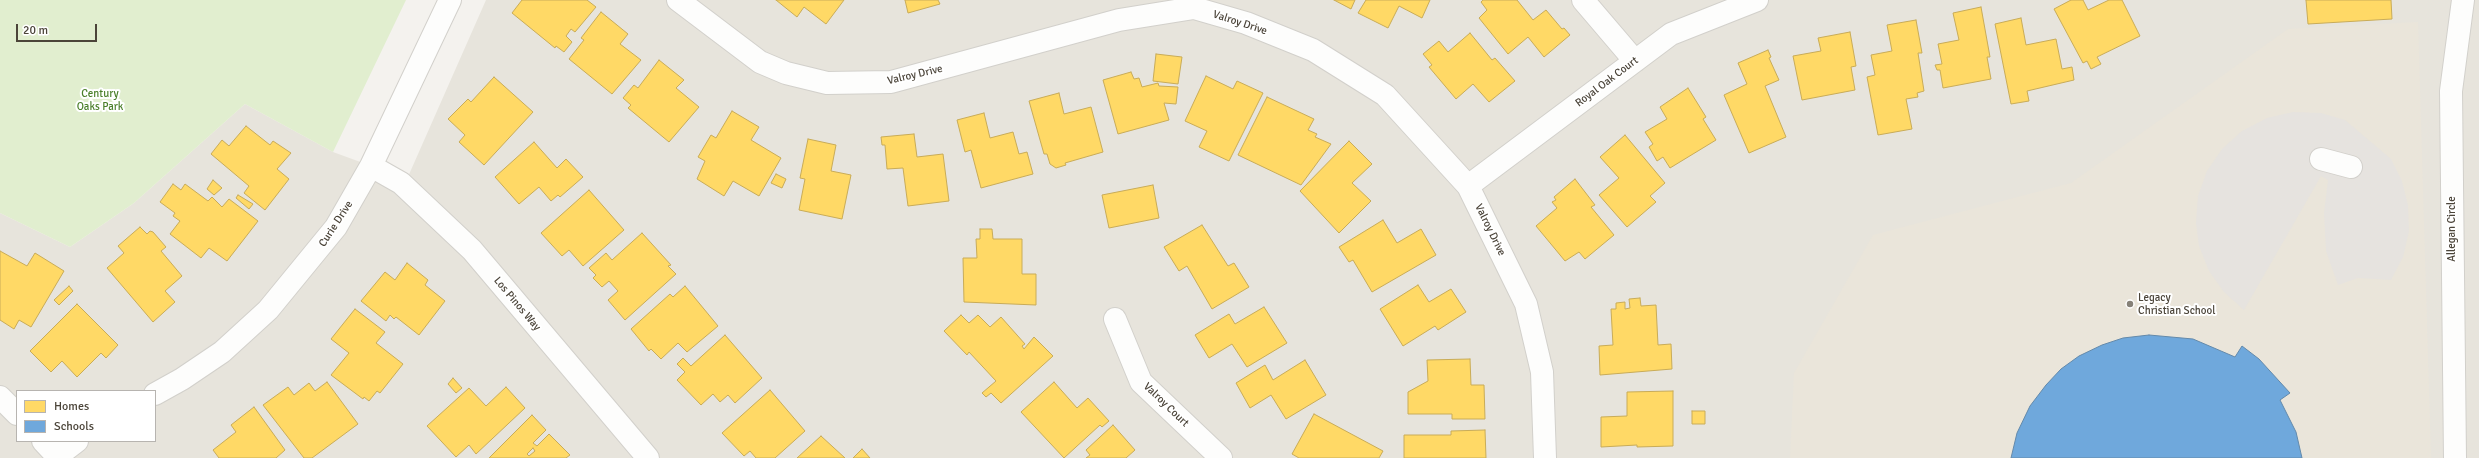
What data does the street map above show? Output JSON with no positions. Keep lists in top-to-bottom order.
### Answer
{
  "streets": {
    "street": [
      "Valroy Drive",
      "Royal Oak Court",
      "Curie Drive",
      "Allegan Circle",
      "Los Pinos Way",
      "Valroy Court"
    ]
  },
  "crossings": [
    ["Valroy Drive", "Royal Oak Court"],
    ["Curie Drive", "Los Pinos Way"]
  ],
  "parks": ["Century Oaks Park"],
  "places": ["Legacy Christian School"],
  "legend": ["Homes", "Schools"],
  "scale_bar": "20 m"
}
